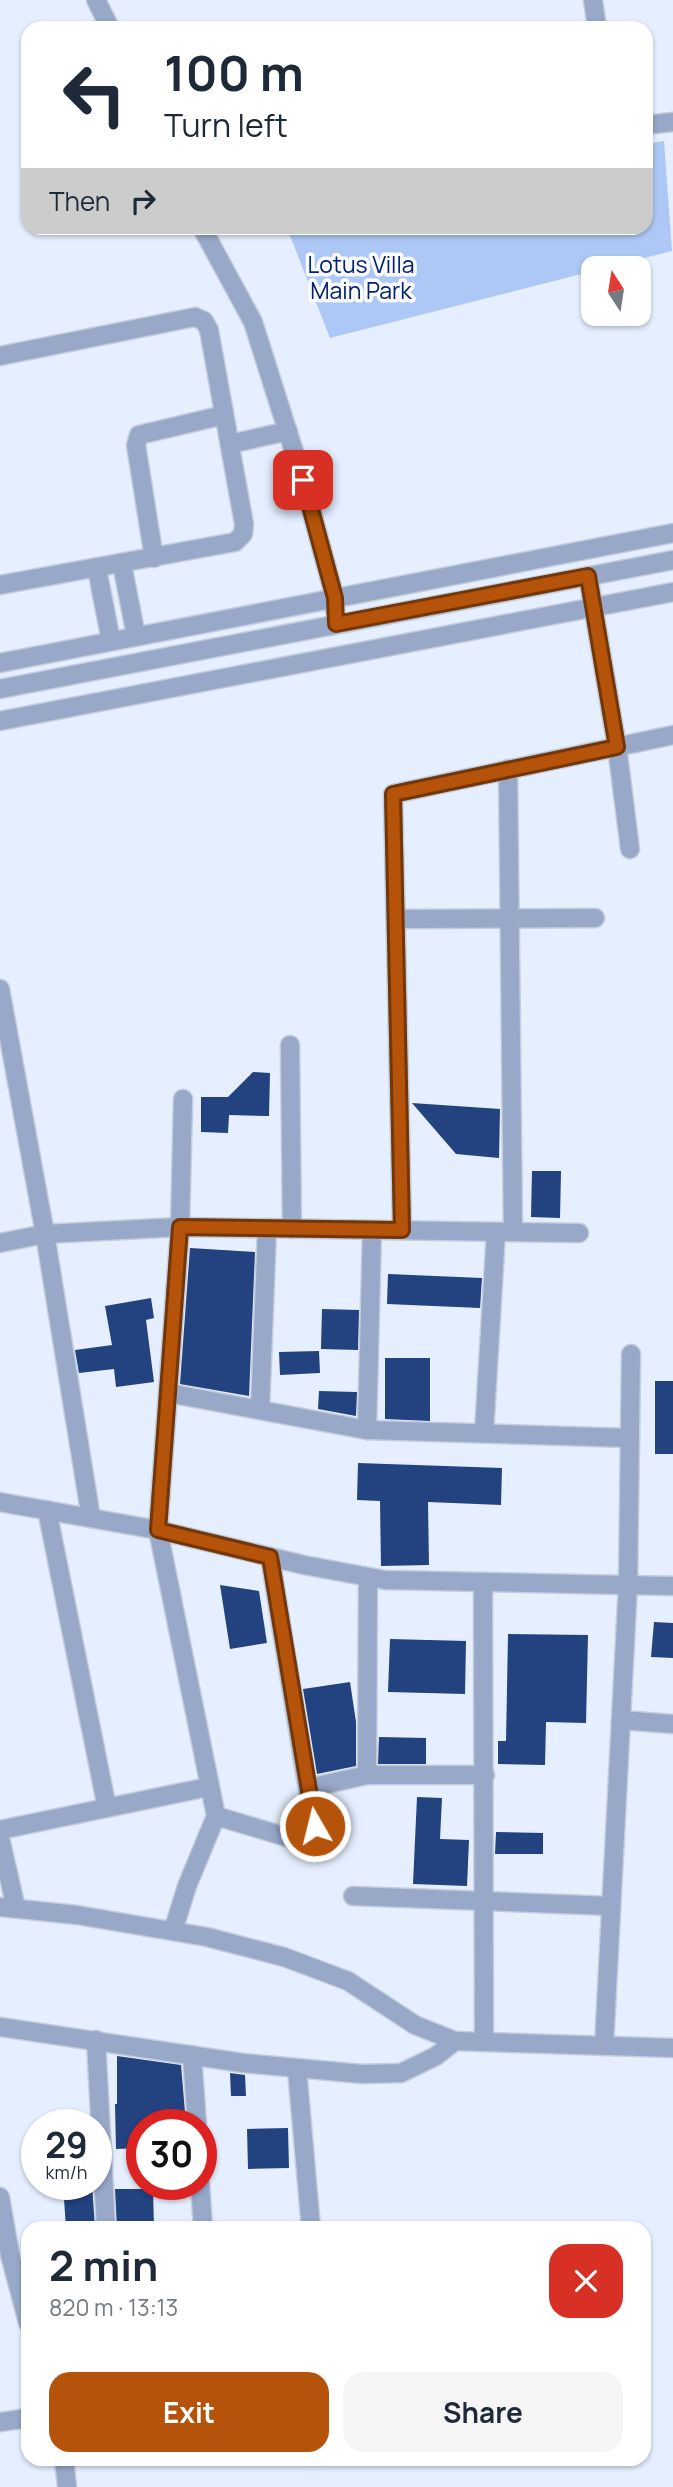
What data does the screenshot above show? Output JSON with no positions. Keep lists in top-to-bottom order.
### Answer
{
  "parks": ["Lotus Villa Main Park"],
  "north": "top",
  "page": {
    "turn": ["100 m", "Turn left"],
    "then": "Then",
    "speed": "29 km/h",
    "limit": "30",
    "heading": ["2 min", "820 m · 13:13"],
    "buttons": ["Exit", "Share"]
  }
}
